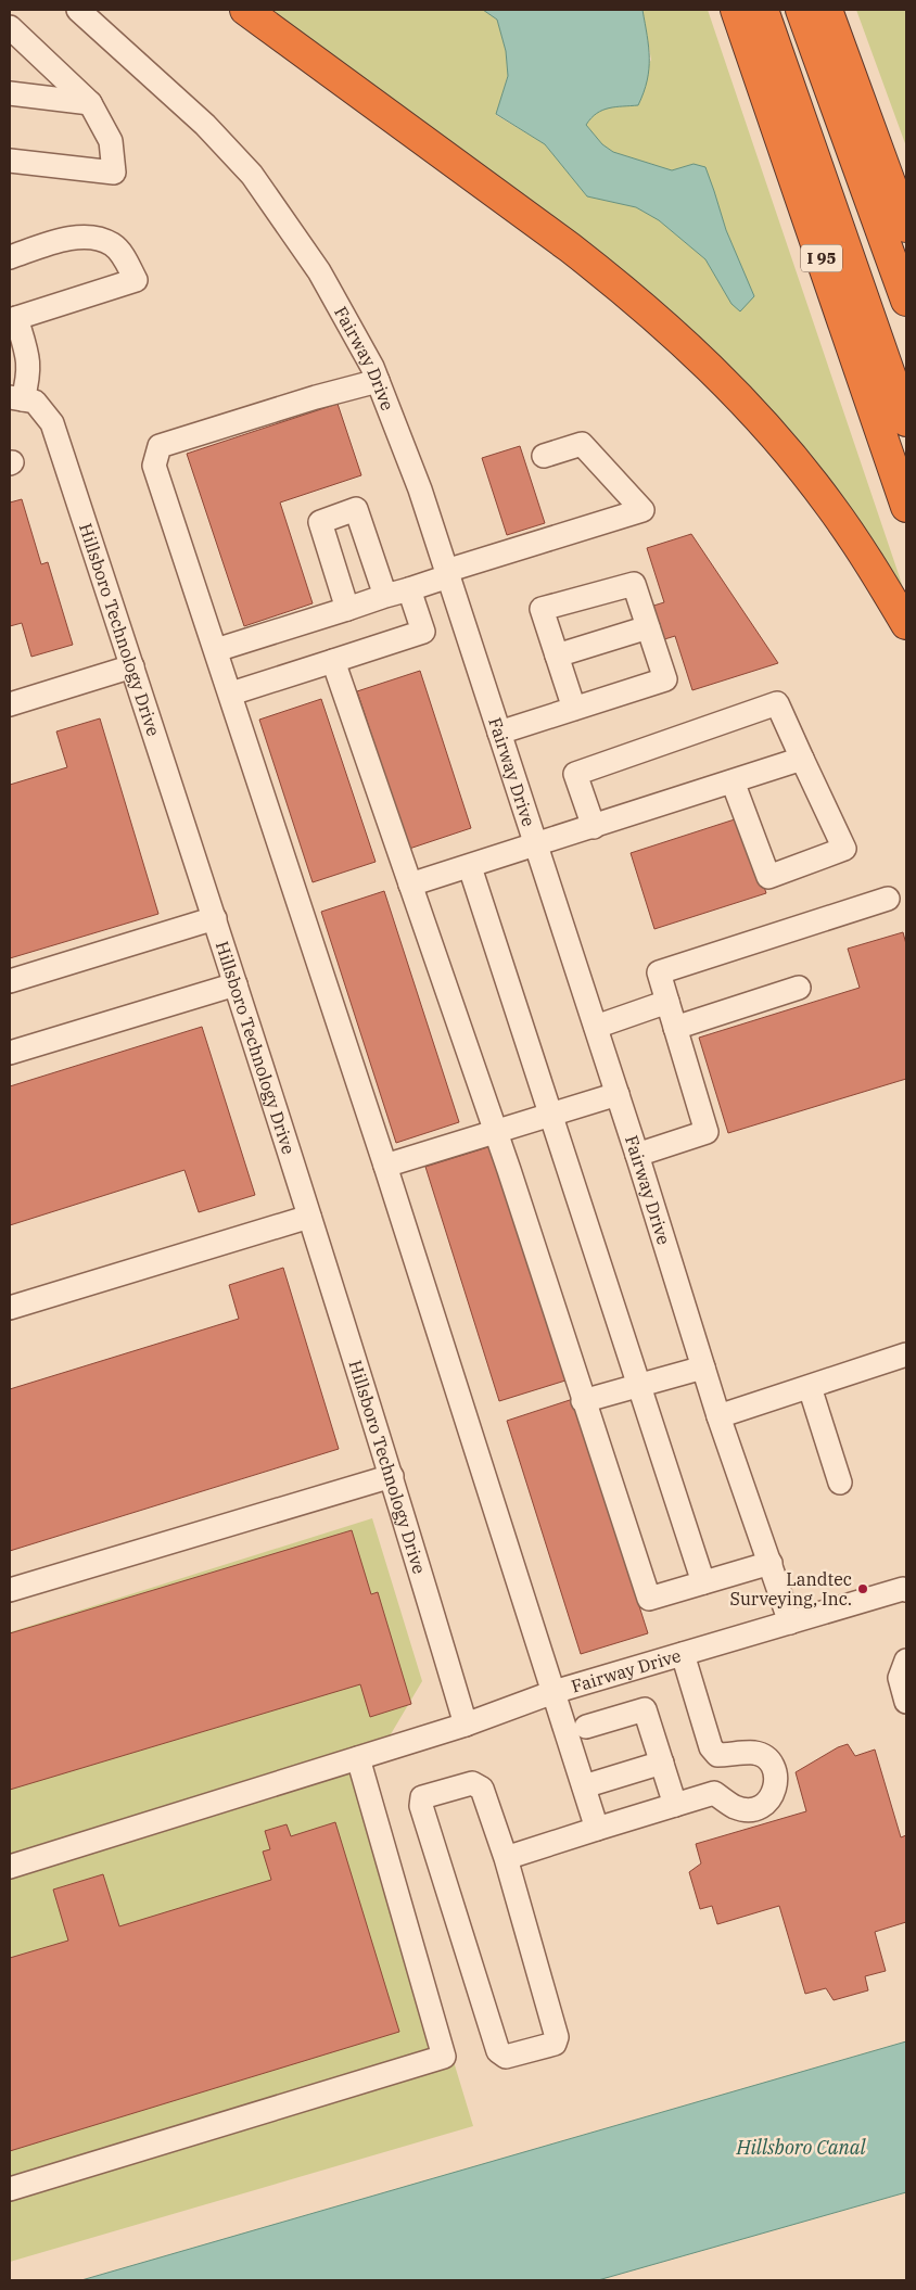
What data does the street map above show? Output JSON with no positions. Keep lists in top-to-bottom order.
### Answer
{
  "streets": {
    "highway": ["I 95"],
    "street": ["Fairway Drive", "Hillsboro Technology Drive"]
  },
  "crossings": [
    ["Fairway Drive", "Hillsboro Technology Drive"]
  ],
  "water": ["Hillsboro Canal"],
  "places": ["Landtec Surveying, Inc."]
}
